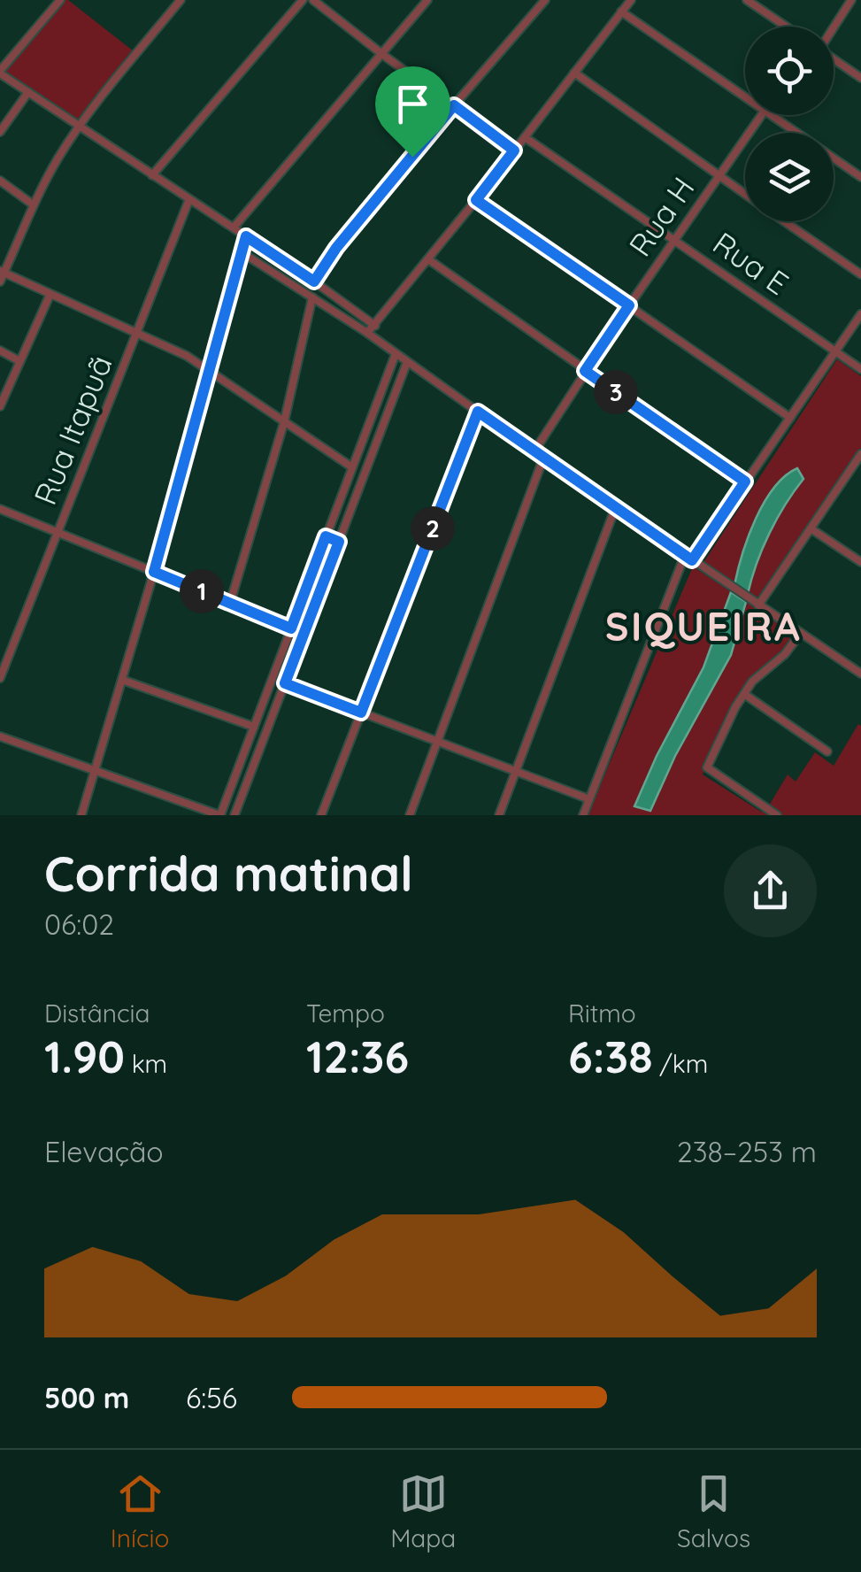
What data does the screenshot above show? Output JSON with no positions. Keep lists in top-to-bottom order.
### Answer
{
  "streets": {
    "street": ["Rua H", "Rua E", "Rua Itapuã"]
  },
  "crossings": [
    ["Rua H", "Rua E"]
  ],
  "districts": ["SIQUEIRA"],
  "page": {
    "pins": ["3", "2", "1"],
    "heading": ["Corrida matinal", "06:02"],
    "stats": [
      ["Distância", "1.90 km"],
      ["Tempo", "12:36"],
      ["Ritmo", "6:38 /km"]
    ],
    "chart": ["Elevação", "238–253 m"],
    "list": [
      {
        "name": "500 m",
        "note": "6:56"
      }
    ],
    "tabs": ["Início", "Mapa", "Salvos"]
  }
}
